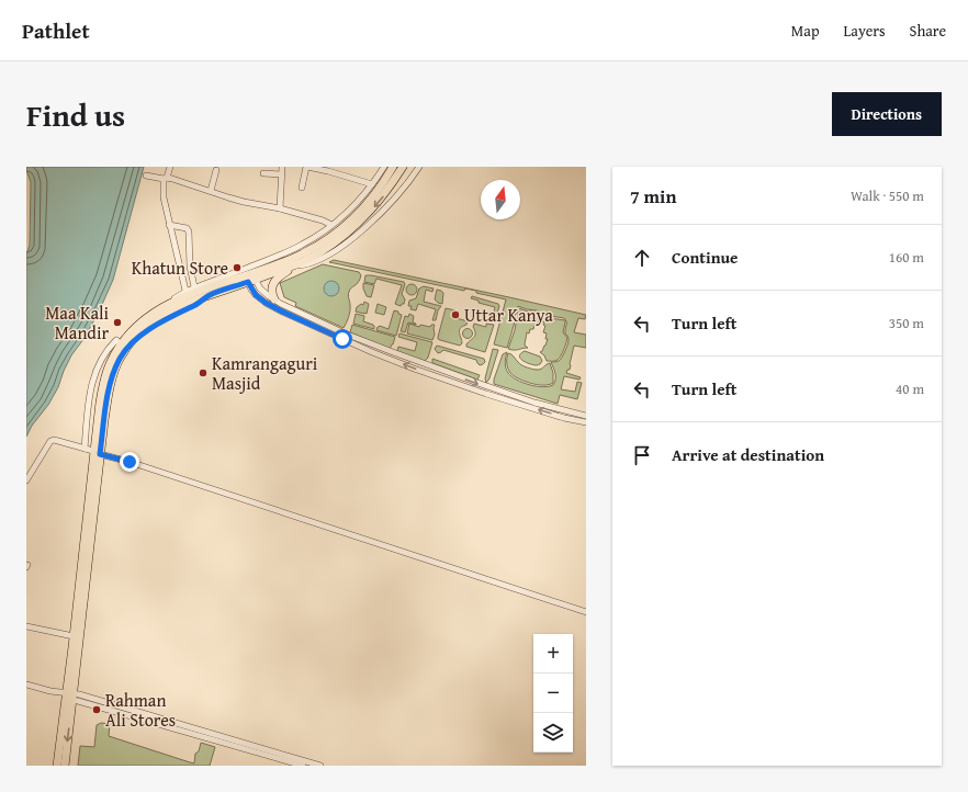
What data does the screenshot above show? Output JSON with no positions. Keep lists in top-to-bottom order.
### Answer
{
  "places": [
    "Khatun Store",
    "Uttar Kanya",
    "Maa Kali Mandir",
    "Kamrangaguri Masjid",
    "Rahman Ali Stores"
  ],
  "north": "top",
  "page": {
    "header": "Pathlet",
    "nav": ["Map", "Layers", "Share"],
    "title": "Find us",
    "buttons": "Directions",
    "heading": ["7 min", "Walk · 550 m"],
    "list": [
      ["Continue", "160 m"],
      ["Turn left", "350 m"],
      ["Turn left", "40 m"],
      "Arrive at destination"
    ],
    "map_buttons": ["+", "−"]
  }
}
